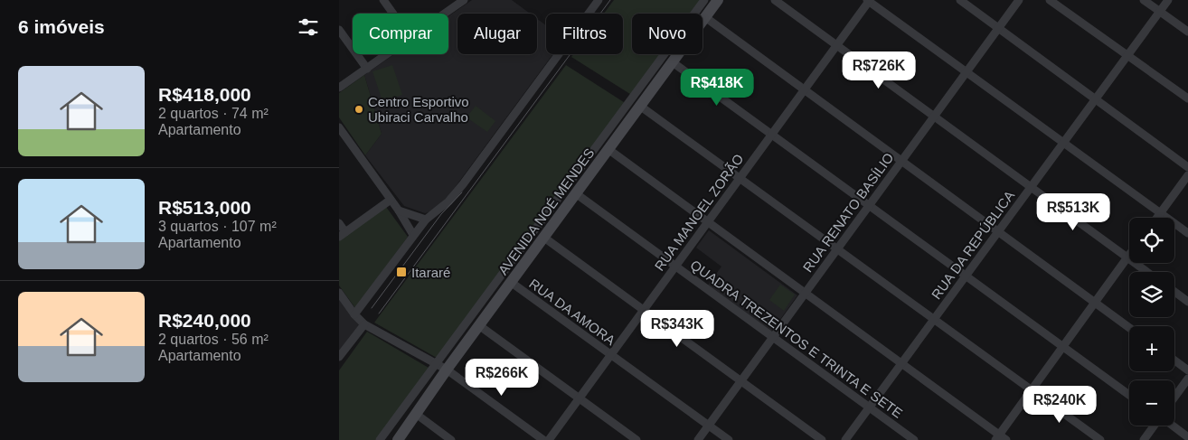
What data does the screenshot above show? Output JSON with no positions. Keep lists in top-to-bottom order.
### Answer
{
  "streets": {
    "main road": ["AVENIDA NOÉ MENDES"],
    "street": [
      "RUA MANOEL ZORÃO",
      "RUA RENATO BASÍLIO",
      "RUA DA REPÚBLICA",
      "RUA DA AMORA",
      "QUADRA TREZENTOS E TRINTA E SETE"
    ]
  },
  "crossings": [
    ["AVENIDA NOÉ MENDES", "RUA DA AMORA"],
    ["AVENIDA NOÉ MENDES", "QUADRA TREZENTOS E TRINTA E SETE"],
    ["RUA MANOEL ZORÃO", "RUA DA AMORA"],
    ["RUA MANOEL ZORÃO", "QUADRA TREZENTOS E TRINTA E SETE"],
    ["RUA RENATO BASÍLIO", "RUA DA AMORA"],
    ["RUA RENATO BASÍLIO", "QUADRA TREZENTOS E TRINTA E SETE"],
    ["RUA DA REPÚBLICA", "QUADRA TREZENTOS E TRINTA E SETE"]
  ],
  "places": {
    "other": ["Centro Esportivo Ubiraci Carvalho"],
    "transit": ["Itararé"]
  },
  "page": {
    "heading": "6 imóveis",
    "chip": [
      "Comprar",
      "Alugar",
      "Filtros",
      "Novo"
    ],
    "price": [
      "R$726K",
      "R$418K",
      "R$513K",
      "R$343K",
      "R$266K",
      "R$240K"
    ],
    "list": [
      {
        "name": "R$418,000",
        "note": "2 quartos · 74 m² · Apartamento"
      },
      {
        "name": "R$513,000",
        "note": "3 quartos · 107 m² · Apartamento"
      },
      {
        "name": "R$240,000",
        "note": "2 quartos · 56 m² · Apartamento"
      }
    ],
    "map_buttons": ["+", "−"]
  }
}
